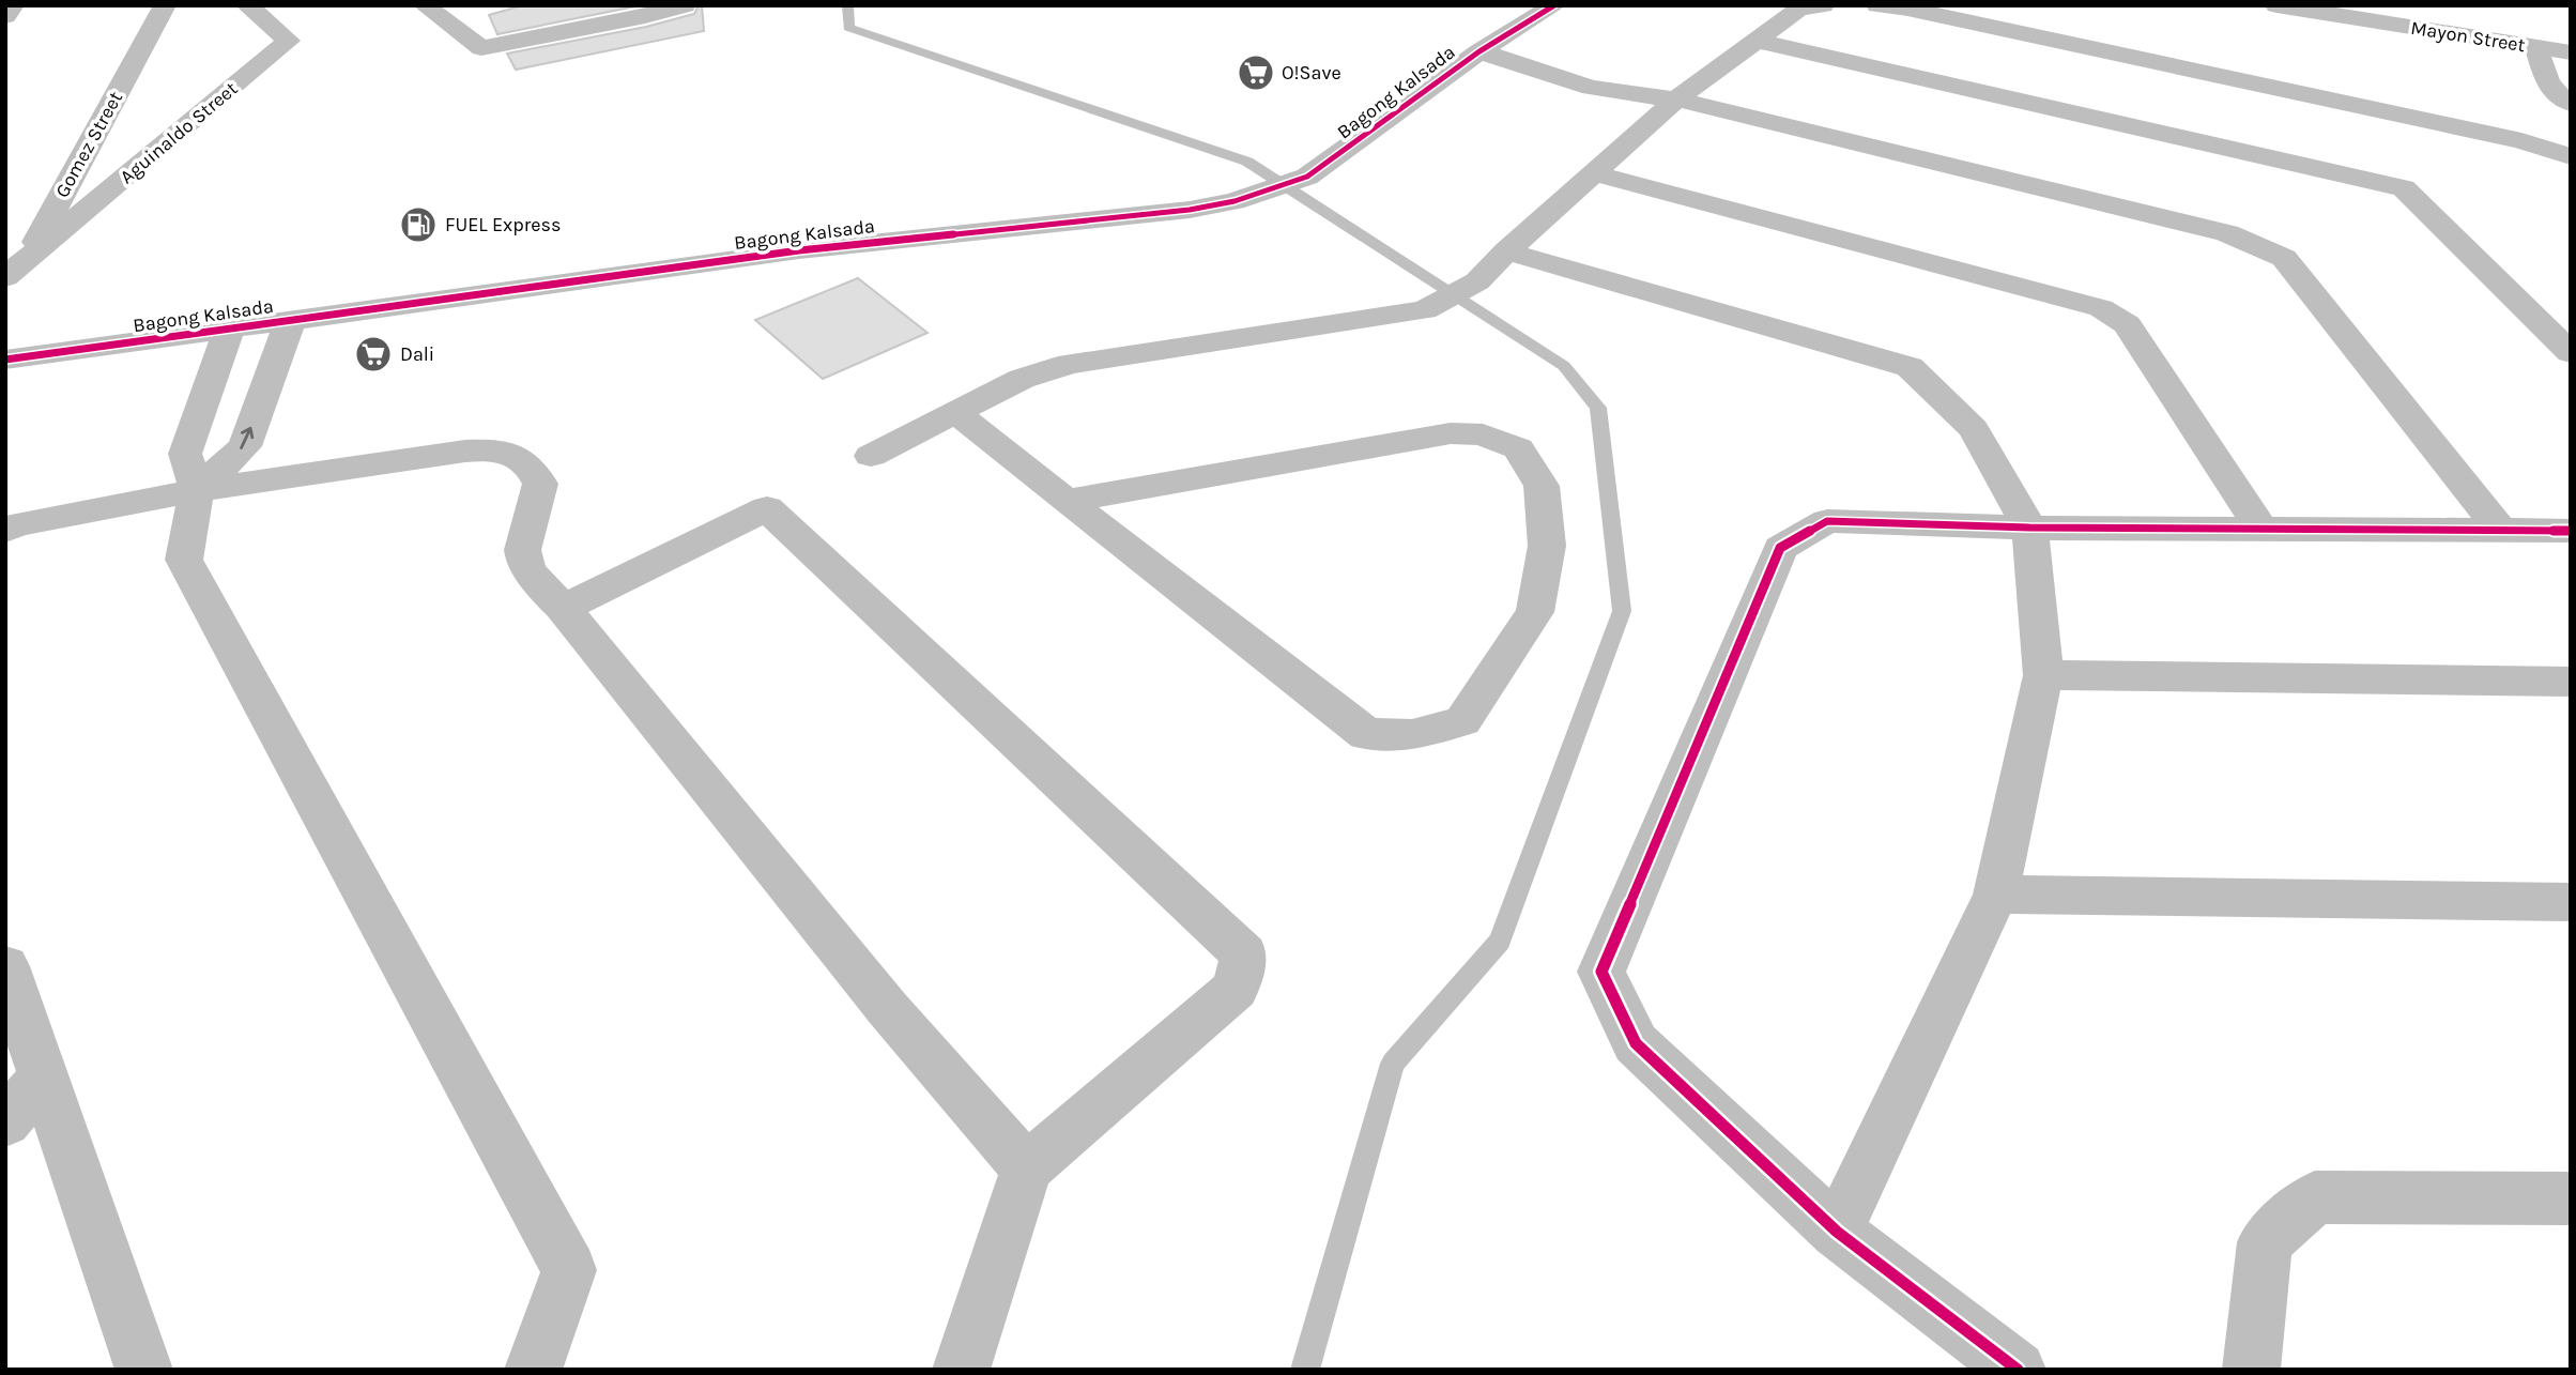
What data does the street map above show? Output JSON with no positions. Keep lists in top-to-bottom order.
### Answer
{
  "streets": {
    "street": [
      "Mayon Street",
      "Bagong Kalsada",
      "Aguinaldo Street",
      "Gomez Street"
    ]
  },
  "crossings": [
    ["Aguinaldo Street", "Gomez Street"]
  ],
  "places": {
    "supermarket": ["O!Save", "Dali"],
    "fuel station": ["FUEL Express"]
  }
}
